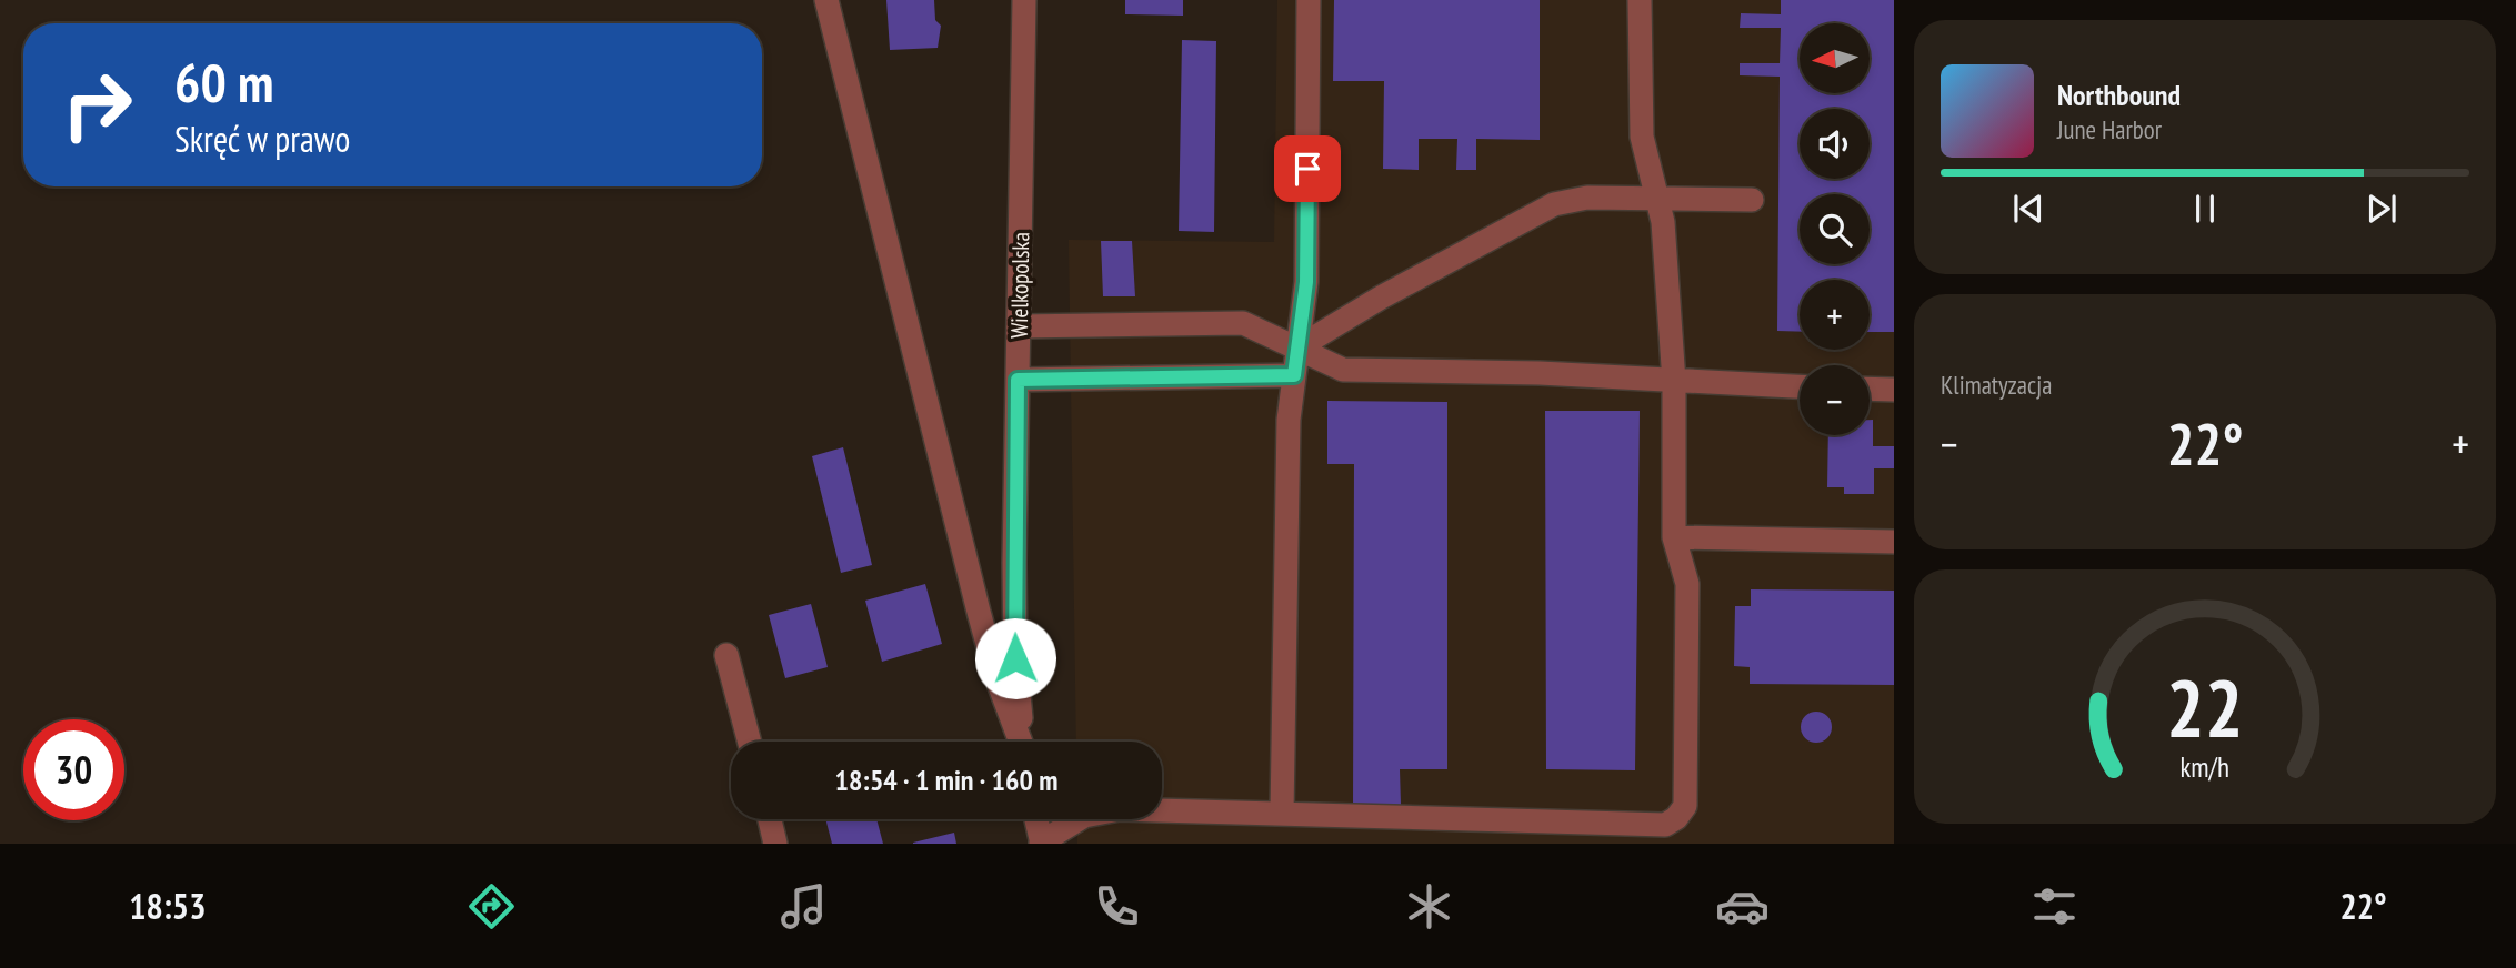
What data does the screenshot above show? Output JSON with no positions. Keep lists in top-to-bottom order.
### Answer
{
  "streets": {
    "street": ["Wielkopolska"]
  },
  "north": "left",
  "page": {
    "map_buttons": ["+", "−"],
    "turn": ["60 m", "Skręć w prawo"],
    "song": ["Northbound", "June Harbor"],
    "tile": "Klimatyzacja",
    "heat": ["−", "22°", "+"],
    "limit": "30",
    "trip": "18:54 · 1 min · 160 m",
    "tabs": ["18:53", "22°"],
    "gauge": ["22", "km/h"]
  }
}
